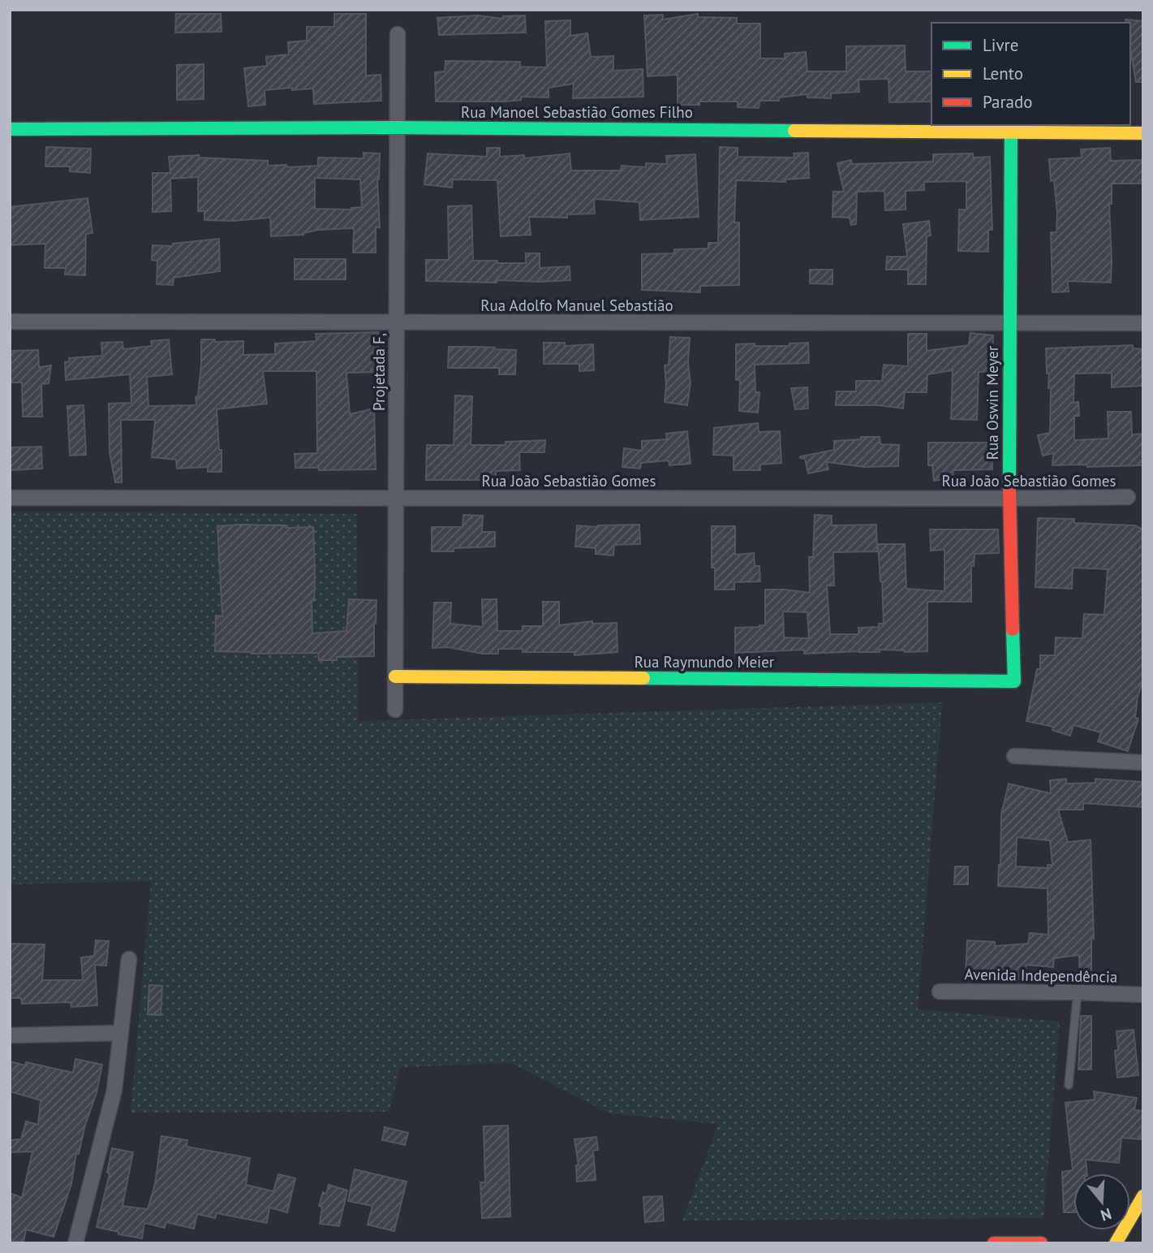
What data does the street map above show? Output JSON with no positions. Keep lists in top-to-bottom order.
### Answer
{
  "streets": {
    "street": [
      "Rua Manoel Sebastião Gomes Filho",
      "Rua Adolfo Manuel Sebastião",
      "Projetada F,",
      "Rua Oswin Meyer",
      "Rua João Sebastião Gomes",
      "Rua Raymundo Meier",
      "Avenida Independência"
    ]
  },
  "crossings": [
    ["Rua Manoel Sebastião Gomes Filho", "Projetada F,"],
    ["Rua Manoel Sebastião Gomes Filho", "Rua Oswin Meyer"],
    ["Rua Adolfo Manuel Sebastião", "Projetada F,"],
    ["Rua Adolfo Manuel Sebastião", "Rua Oswin Meyer"],
    ["Projetada F,", "Rua João Sebastião Gomes"],
    ["Projetada F,", "Rua Raymundo Meier"],
    ["Rua Oswin Meyer", "Rua João Sebastião Gomes"],
    ["Rua Oswin Meyer", "Rua Raymundo Meier"]
  ],
  "legend": ["Livre", "Lento", "Parado"],
  "north": "bottom"
}
